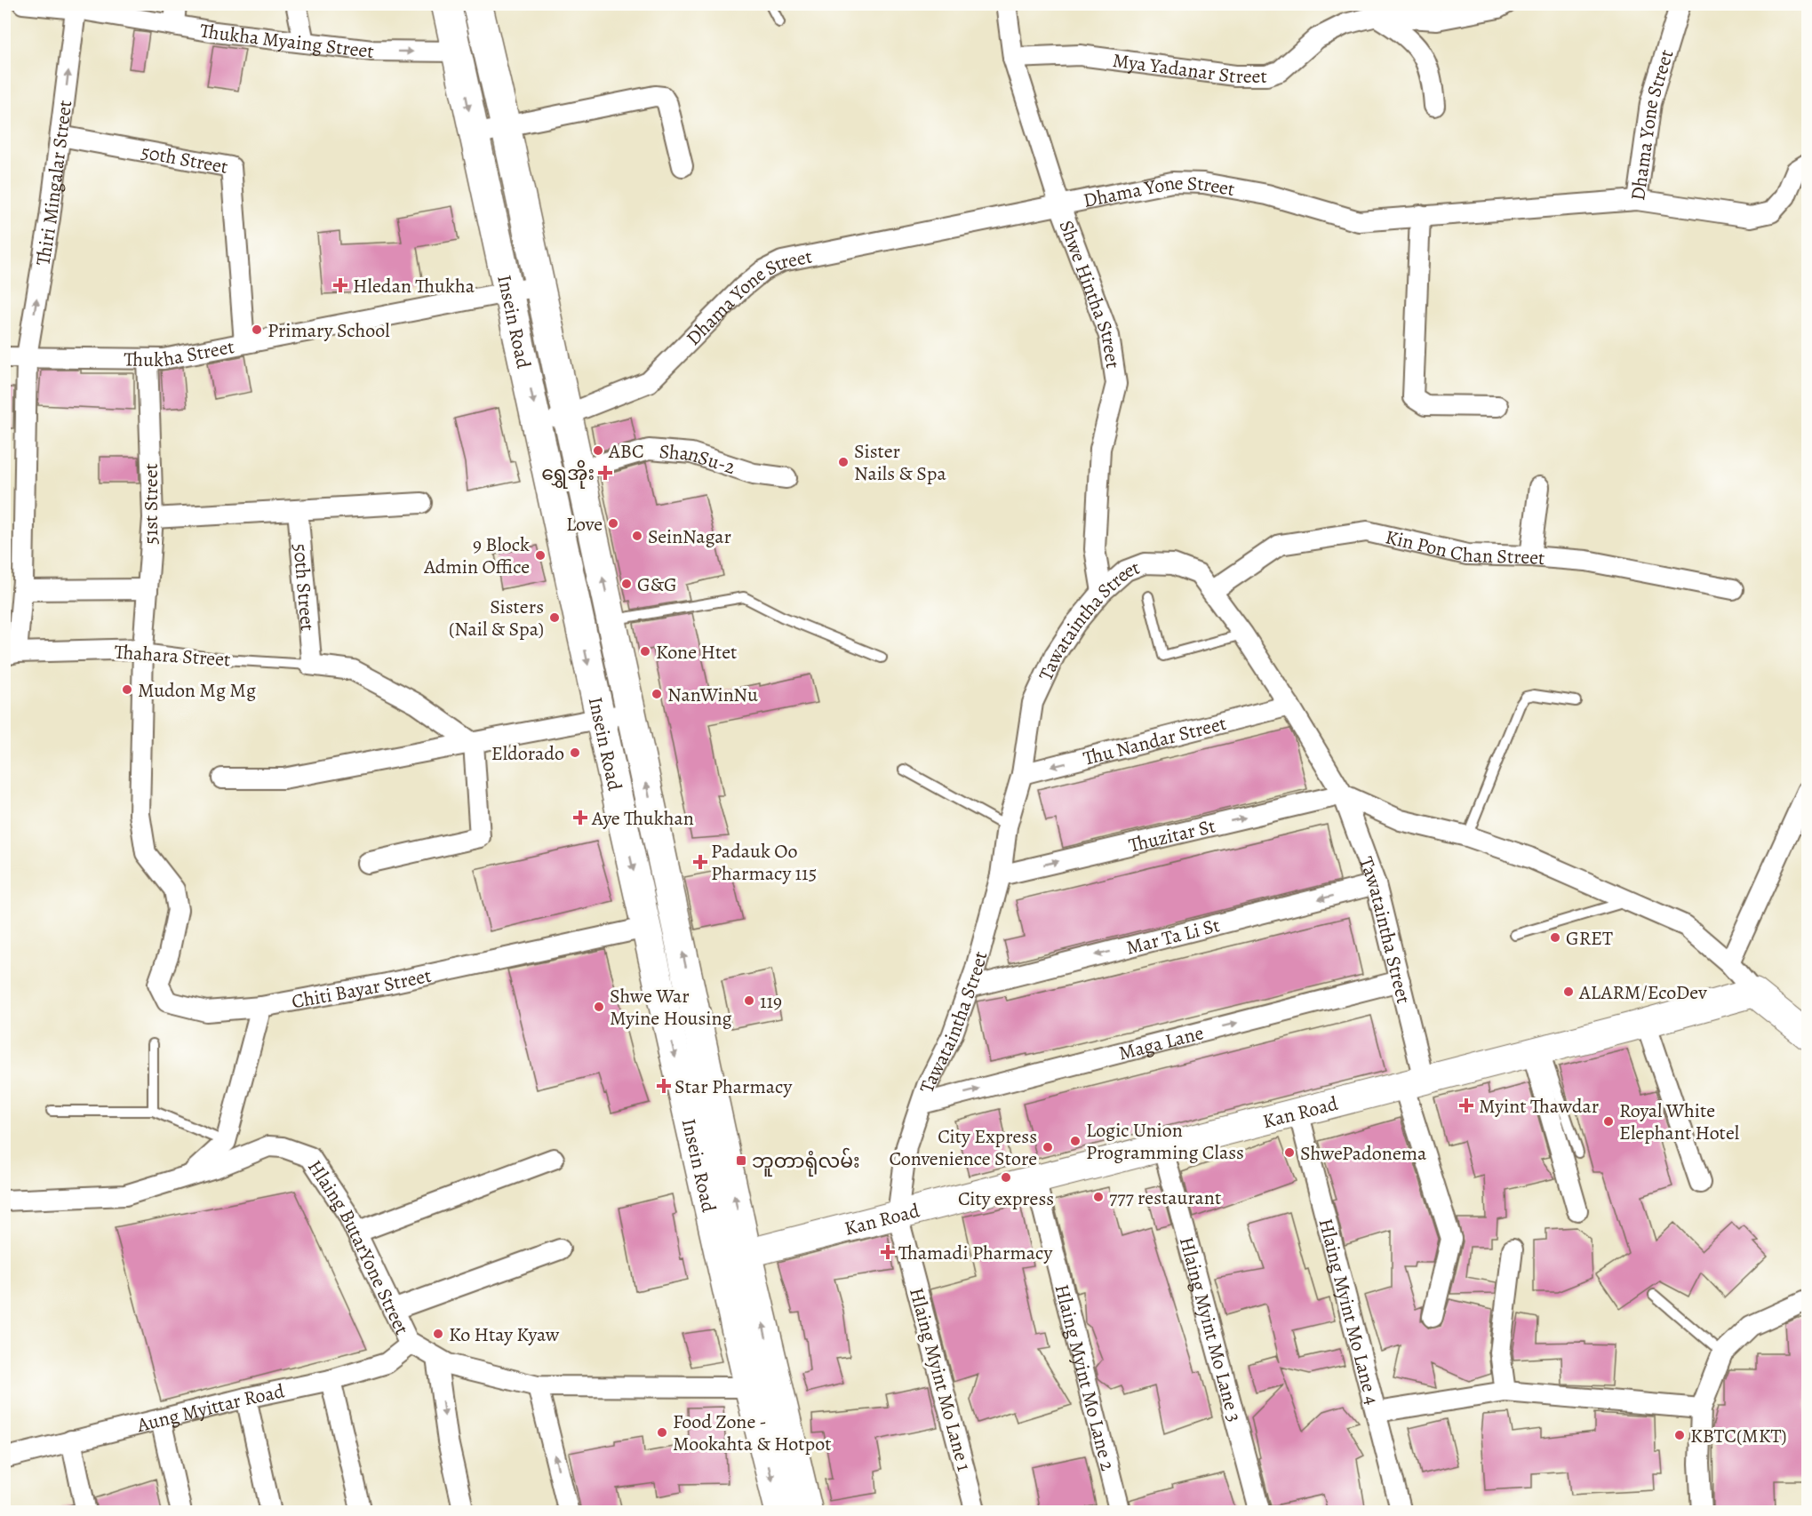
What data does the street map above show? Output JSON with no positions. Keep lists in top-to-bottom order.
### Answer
{
  "streets": {
    "main road": ["Insein Road", "Kan Road"],
    "street": [
      "Thukha Myaing Street",
      "Mya Yadanar Street",
      "Dhama Yone Street",
      "50th Street",
      "Thiri Mingalar Street",
      "Shwe Hintha Street",
      "Thukha Street",
      "ShanSu-2",
      "51st Street",
      "Kin Pon Chan Street",
      "Tawataintha Street",
      "Thahara Street",
      "Thu Nandar Street",
      "Thuzitar St",
      "Mar Ta Li St",
      "Chiti Bayar Street",
      "Maga Lane",
      "Hlaing ButarYone Street",
      "Hlaing Myint Mo Lane 4",
      "Hlaing Myint Mo Lane 3",
      "Hlaing Myint Mo Lane 2",
      "Hlaing Myint Mo Lane 1",
      "Aung Myittar Road"
    ]
  },
  "crossings": [
    ["Thukha Myaing Street", "Thiri Mingalar Street"],
    ["Thukha Myaing Street", "Insein Road"],
    ["Mya Yadanar Street", "Shwe Hintha Street"],
    ["Dhama Yone Street", "Shwe Hintha Street"],
    ["Dhama Yone Street", "Insein Road"],
    ["50th Street", "Thiri Mingalar Street"],
    ["50th Street", "Thukha Street"],
    ["50th Street", "Thahara Street"],
    ["Thiri Mingalar Street", "Thukha Street"],
    ["Thiri Mingalar Street", "Thahara Street"],
    ["Shwe Hintha Street", "Tawataintha Street"],
    ["Insein Road", "Thukha Street"],
    ["Insein Road", "ShanSu-2"],
    ["Insein Road", "Chiti Bayar Street"],
    ["Insein Road", "Kan Road"],
    ["Insein Road", "Hlaing ButarYone Street"],
    ["Thukha Street", "51st Street"],
    ["51st Street", "Thahara Street"],
    ["51st Street", "Chiti Bayar Street"],
    ["Kin Pon Chan Street", "Tawataintha Street"],
    ["Tawataintha Street", "Thu Nandar Street"],
    ["Tawataintha Street", "Thuzitar St"],
    ["Tawataintha Street", "Mar Ta Li St"],
    ["Tawataintha Street", "Maga Lane"],
    ["Tawataintha Street", "Kan Road"],
    ["Tawataintha Street", "Hlaing Myint Mo Lane 1"],
    ["Thahara Street", "Chiti Bayar Street"],
    ["Kan Road", "Hlaing Myint Mo Lane 4"],
    ["Kan Road", "Hlaing Myint Mo Lane 3"],
    ["Kan Road", "Hlaing Myint Mo Lane 2"],
    ["Kan Road", "Hlaing Myint Mo Lane 1"],
    ["Hlaing ButarYone Street", "Aung Myittar Road"]
  ],
  "one_way": [
    "Thukha Myaing Street",
    "Thiri Mingalar Street",
    "Thu Nandar Street",
    "Thuzitar St",
    "Mar Ta Li St",
    "Maga Lane"
  ],
  "places": {
    "health": [
      "Hledan Thukha",
      "ရွှေအိုး",
      "Aye Thukhan",
      "Padauk Oo Pharmacy 115",
      "Star Pharmacy",
      "Myint Thawdar",
      "Thamadi Pharmacy"
    ],
    "other": [
      "Primary School",
      "ABC",
      "Sister Nails & Spa",
      "Love",
      "SeinNagar",
      "9 Block Admin Office",
      "G&G",
      "Sisters (Nail & Spa)",
      "Kone Htet",
      "Mudon Mg Mg",
      "NanWinNu",
      "Eldorado",
      "GRET",
      "ALARM/EcoDev",
      "119",
      "Shwe War Myine Housing",
      "Royal White Elephant Hotel",
      "Logic Union Programming Class",
      "City Express Convenience Store",
      "ShwePadonema",
      "City express",
      "777 restaurant",
      "Ko Htay Kyaw",
      "Food Zone - Mookahta & Hotpot",
      "KBTC(MKT)"
    ],
    "transit": ["ဘူတာရုံလမ်း"]
  }
}
